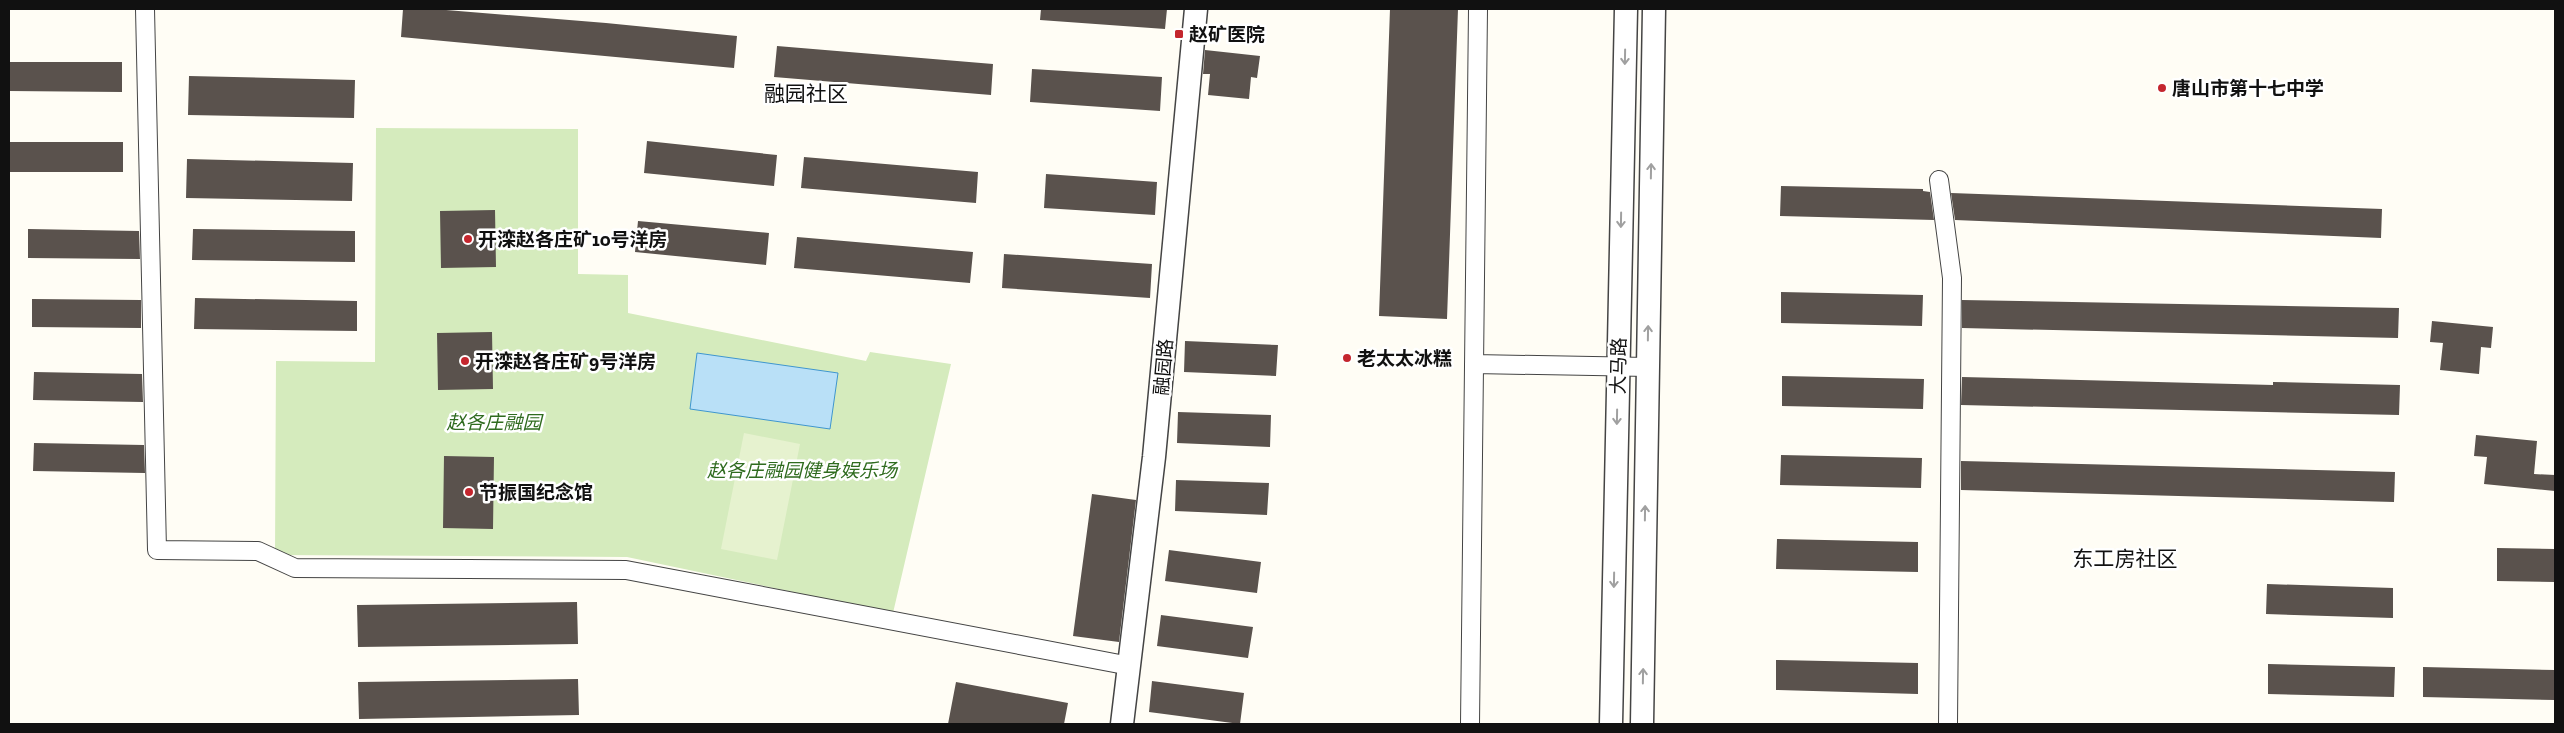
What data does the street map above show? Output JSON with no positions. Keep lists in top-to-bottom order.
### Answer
{
  "streets": {
    "street": ["大马路", "融园路"]
  },
  "districts": ["融园社区", "东工房社区"],
  "parks": ["赵各庄融园", "赵各庄融园健身娱乐场"],
  "places": {
    "transit": ["赵矿医院"],
    "other": [
      "唐山市第十七中学",
      "开滦赵各庄矿10号洋房",
      "老太太冰糕",
      "开滦赵各庄矿9号洋房",
      "节振国纪念馆"
    ]
  }
}
